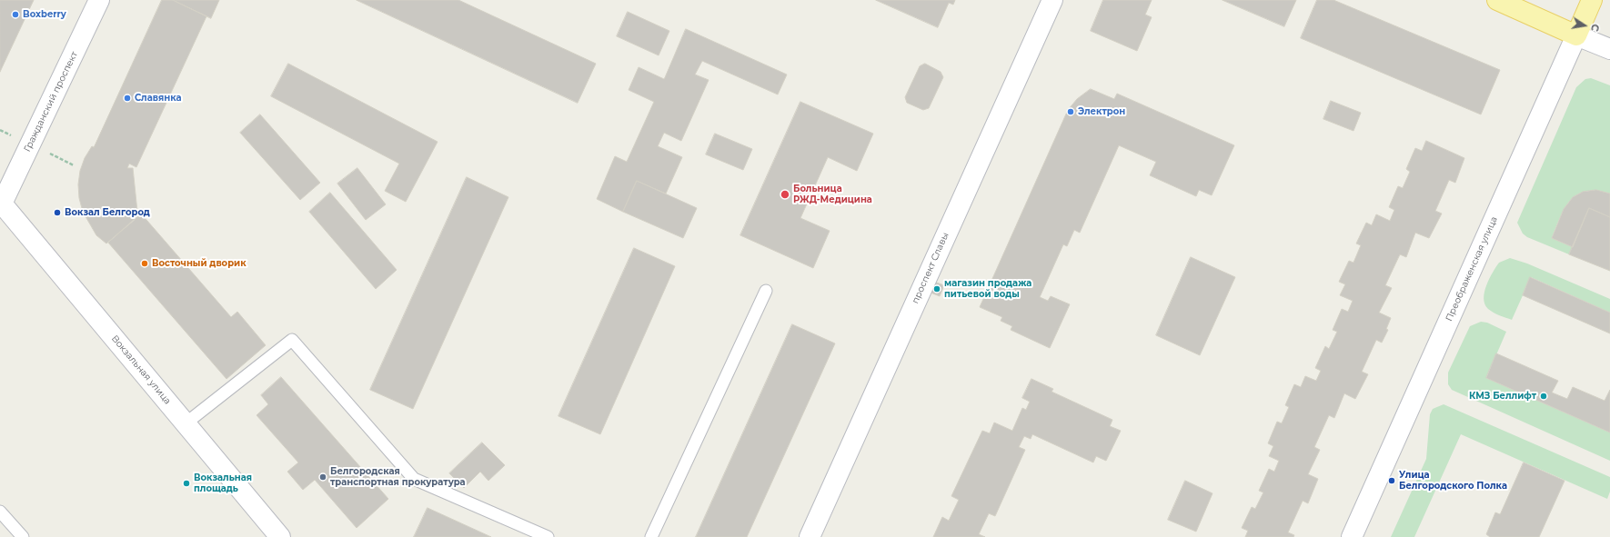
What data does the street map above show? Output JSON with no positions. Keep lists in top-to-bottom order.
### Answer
{
  "streets": {
    "main road": [
      "Гражданский проспект",
      "проспект Славы",
      "Преображенская улица",
      "Вокзальная улица"
    ]
  },
  "crossings": [
    ["Гражданский проспект", "Вокзальная улица"]
  ],
  "places": [
    "Boxberry",
    "Славянка",
    "Электрон",
    "Больница РЖД-Медицина",
    "Вокзал Белгород",
    "Восточный дворик",
    "магазин продажа питьевой воды",
    "КМЗ Беллифт",
    "Белгородская транспортная прокуратура",
    "Улица Белгородского Полка",
    "Вокзальная площадь"
  ],
  "north": "right"
}
